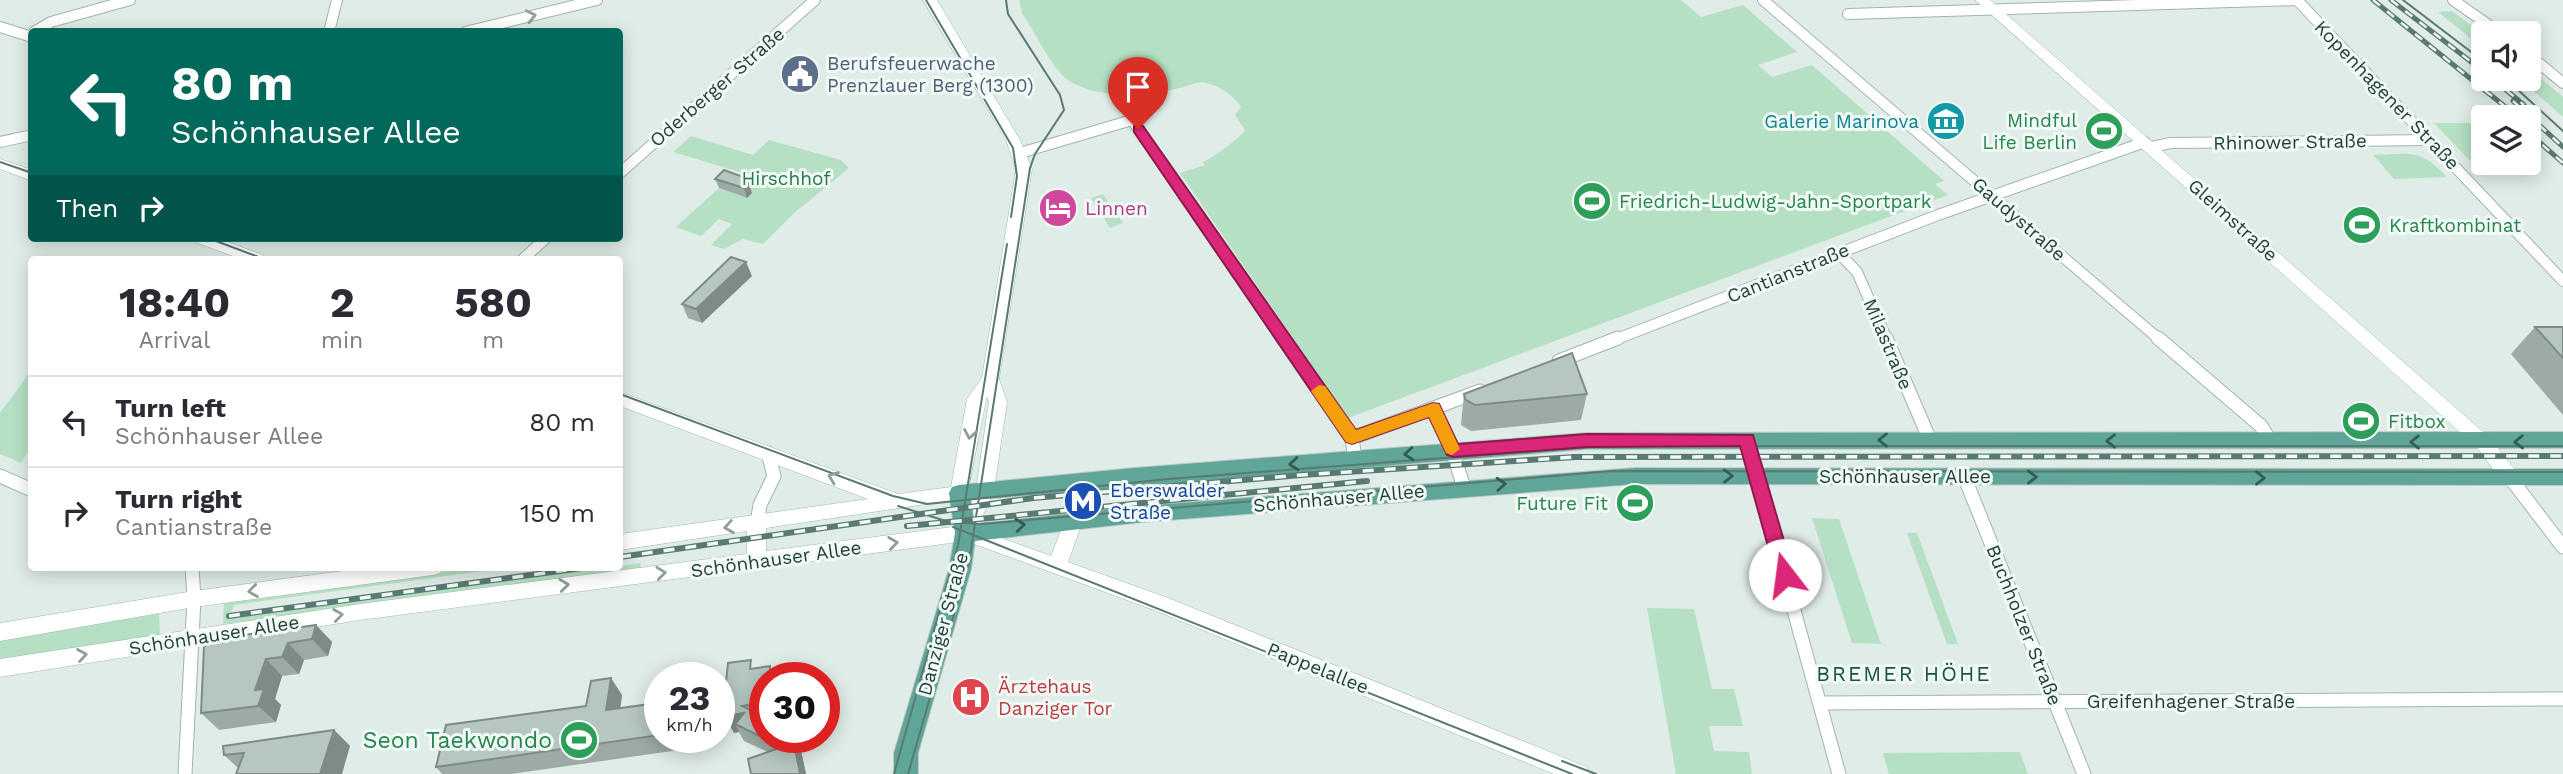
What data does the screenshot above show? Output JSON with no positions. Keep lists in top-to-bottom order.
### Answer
{
  "streets": {
    "main road": [
      "Gleimstraße",
      "Schönhauser Allee",
      "Danziger Straße",
      "Pappelallee"
    ],
    "street": [
      "Oderberger Straße",
      "Kopenhagener Straße",
      "Rhinower Straße",
      "Gaudystraße",
      "Cantianstraße",
      "Milastraße",
      "Buchholzer Straße",
      "Greifenhagener Straße"
    ]
  },
  "crossings": [
    ["Kopenhagener Straße", "Rhinower Straße"],
    ["Rhinower Straße", "Gleimstraße"],
    ["Rhinower Straße", "Cantianstraße"],
    ["Gaudystraße", "Cantianstraße"],
    ["Gaudystraße", "Schönhauser Allee"],
    ["Gleimstraße", "Cantianstraße"],
    ["Gleimstraße", "Schönhauser Allee"],
    ["Cantianstraße", "Milastraße"],
    ["Milastraße", "Schönhauser Allee"],
    ["Schönhauser Allee", "Danziger Straße"],
    ["Schönhauser Allee", "Buchholzer Straße"],
    ["Schönhauser Allee", "Pappelallee"],
    ["Danziger Straße", "Pappelallee"],
    ["Buchholzer Straße", "Greifenhagener Straße"]
  ],
  "districts": ["BREMER HÖHE"],
  "parks": ["Hirschhof"],
  "places": {
    "public building": ["Berufsfeuerwache Prenzlauer Berg (1300)"],
    "museum": ["Galerie Marinova"],
    "sports": [
      "Mindful Life Berlin",
      "Friedrich-Ludwig-Jahn-Sportpark",
      "Kraftkombinat",
      "Fitbox",
      "Future Fit",
      "Seon Taekwondo"
    ],
    "hotel": ["Linnen"],
    "metro station": ["Eberswalder Straße"],
    "hospital": ["Ärztehaus Danziger Tor"]
  },
  "page": {
    "turn": ["80 m", "Schönhauser Allee"],
    "then": "Then",
    "eta": [
      "18:40",
      "Arrival",
      "2",
      "min",
      "580",
      "m"
    ],
    "list": [
      {
        "name": "Turn left",
        "note": "Schönhauser Allee",
        "value": "80 m"
      },
      {
        "name": "Turn right",
        "note": "Cantianstraße",
        "value": "150 m"
      }
    ],
    "speed": "23 km/h",
    "limit": "30"
  }
}
